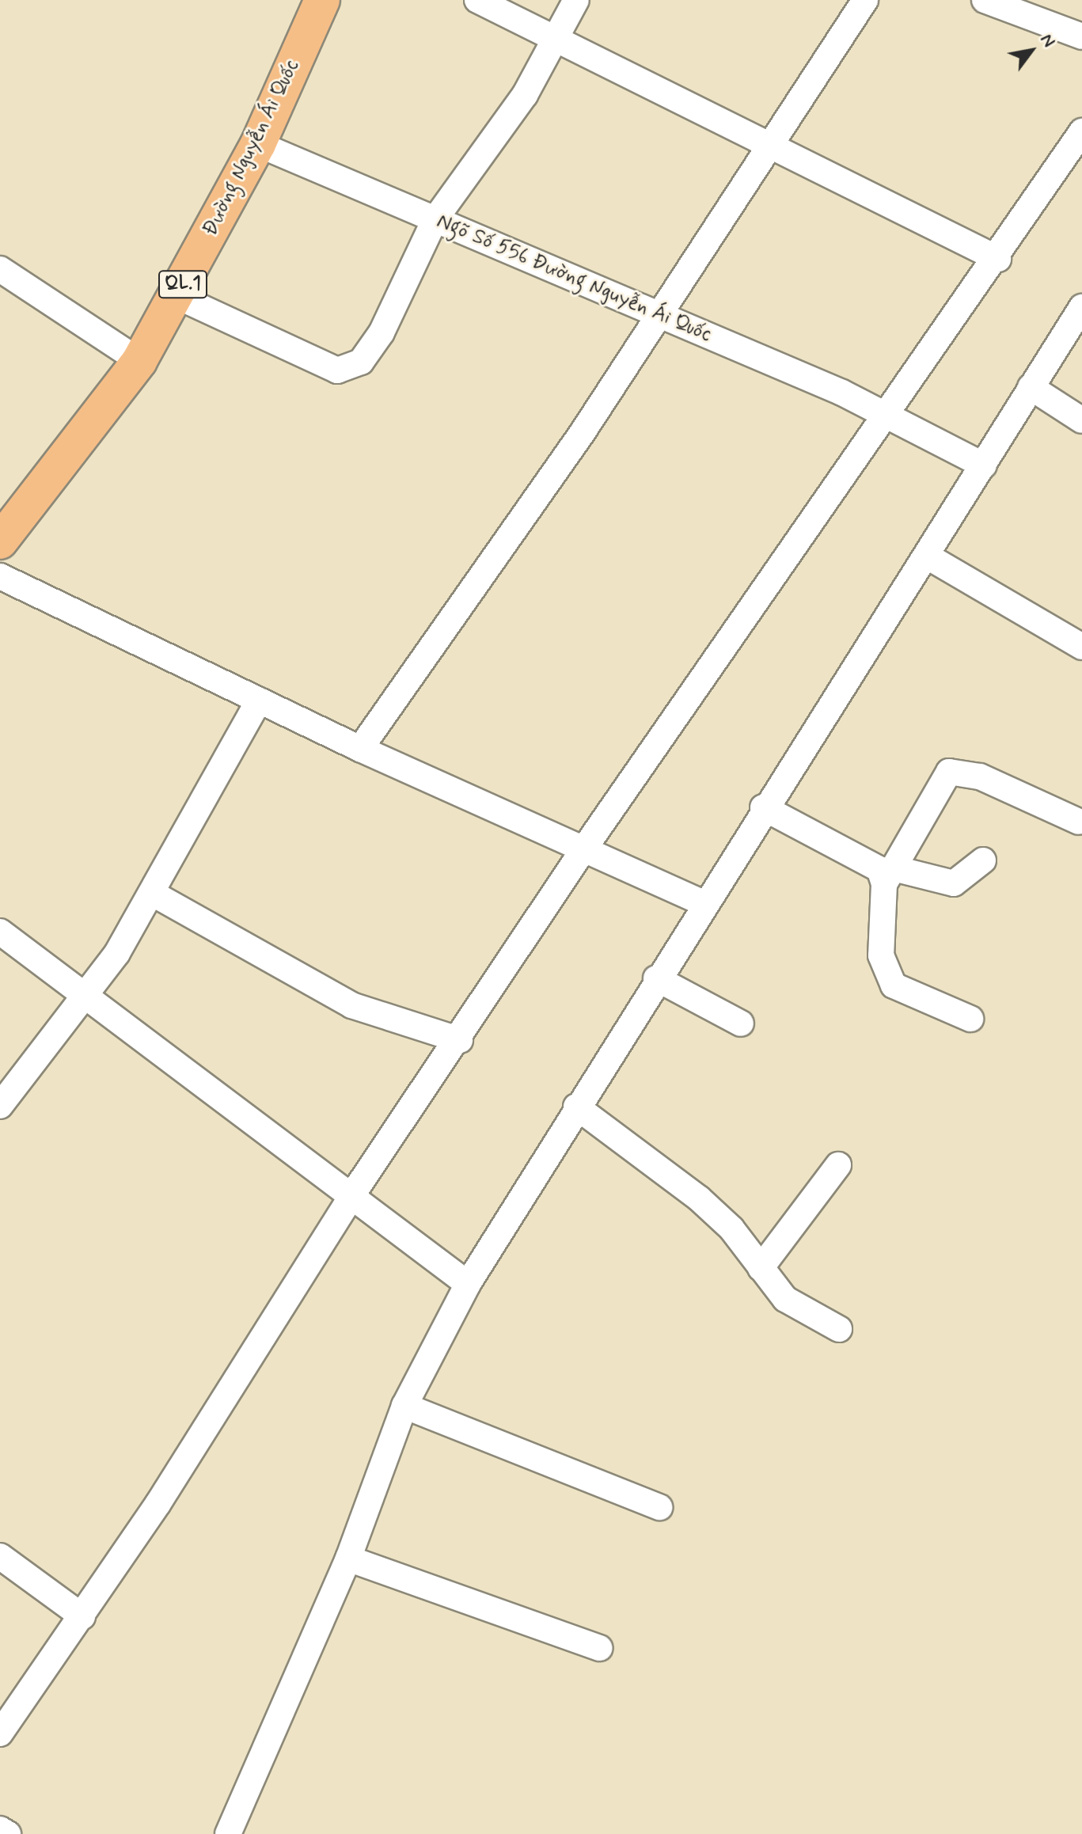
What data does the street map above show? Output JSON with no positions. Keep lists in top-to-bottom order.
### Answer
{
  "streets": {
    "highway": ["Đường Nguyễn Ái Quốc", "QL.1"],
    "street": ["Ngõ Số 556 Đường Nguyễn Ái Quốc"]
  },
  "crossings": [
    ["Đường Nguyễn Ái Quốc", "Ngõ Số 556 Đường Nguyễn Ái Quốc"]
  ],
  "north": "top right"
}
